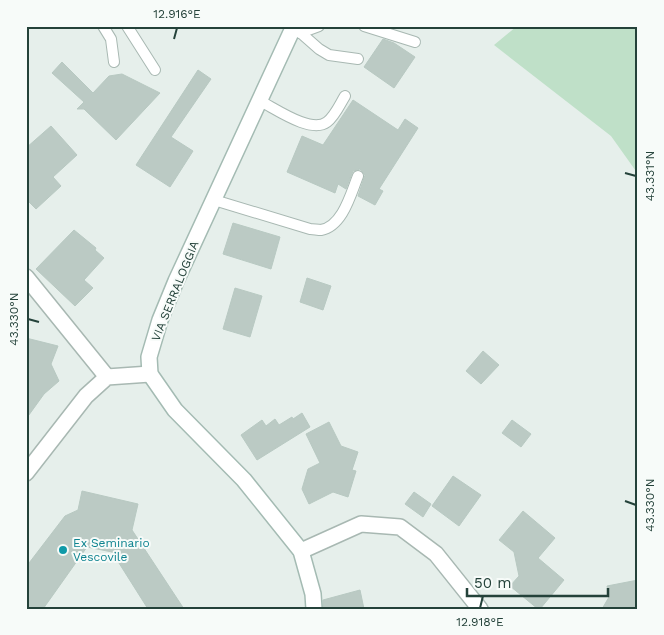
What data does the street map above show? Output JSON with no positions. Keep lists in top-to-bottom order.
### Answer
{
  "streets": {
    "main road": ["VIA SERRALOGGIA"]
  },
  "places": ["Ex Seminario Vescovile"],
  "scale_bar": "50 m",
  "coordinates": [
    "12.916°E",
    "43.331°N",
    "43.330°N",
    "12.918°E"
  ]
}
